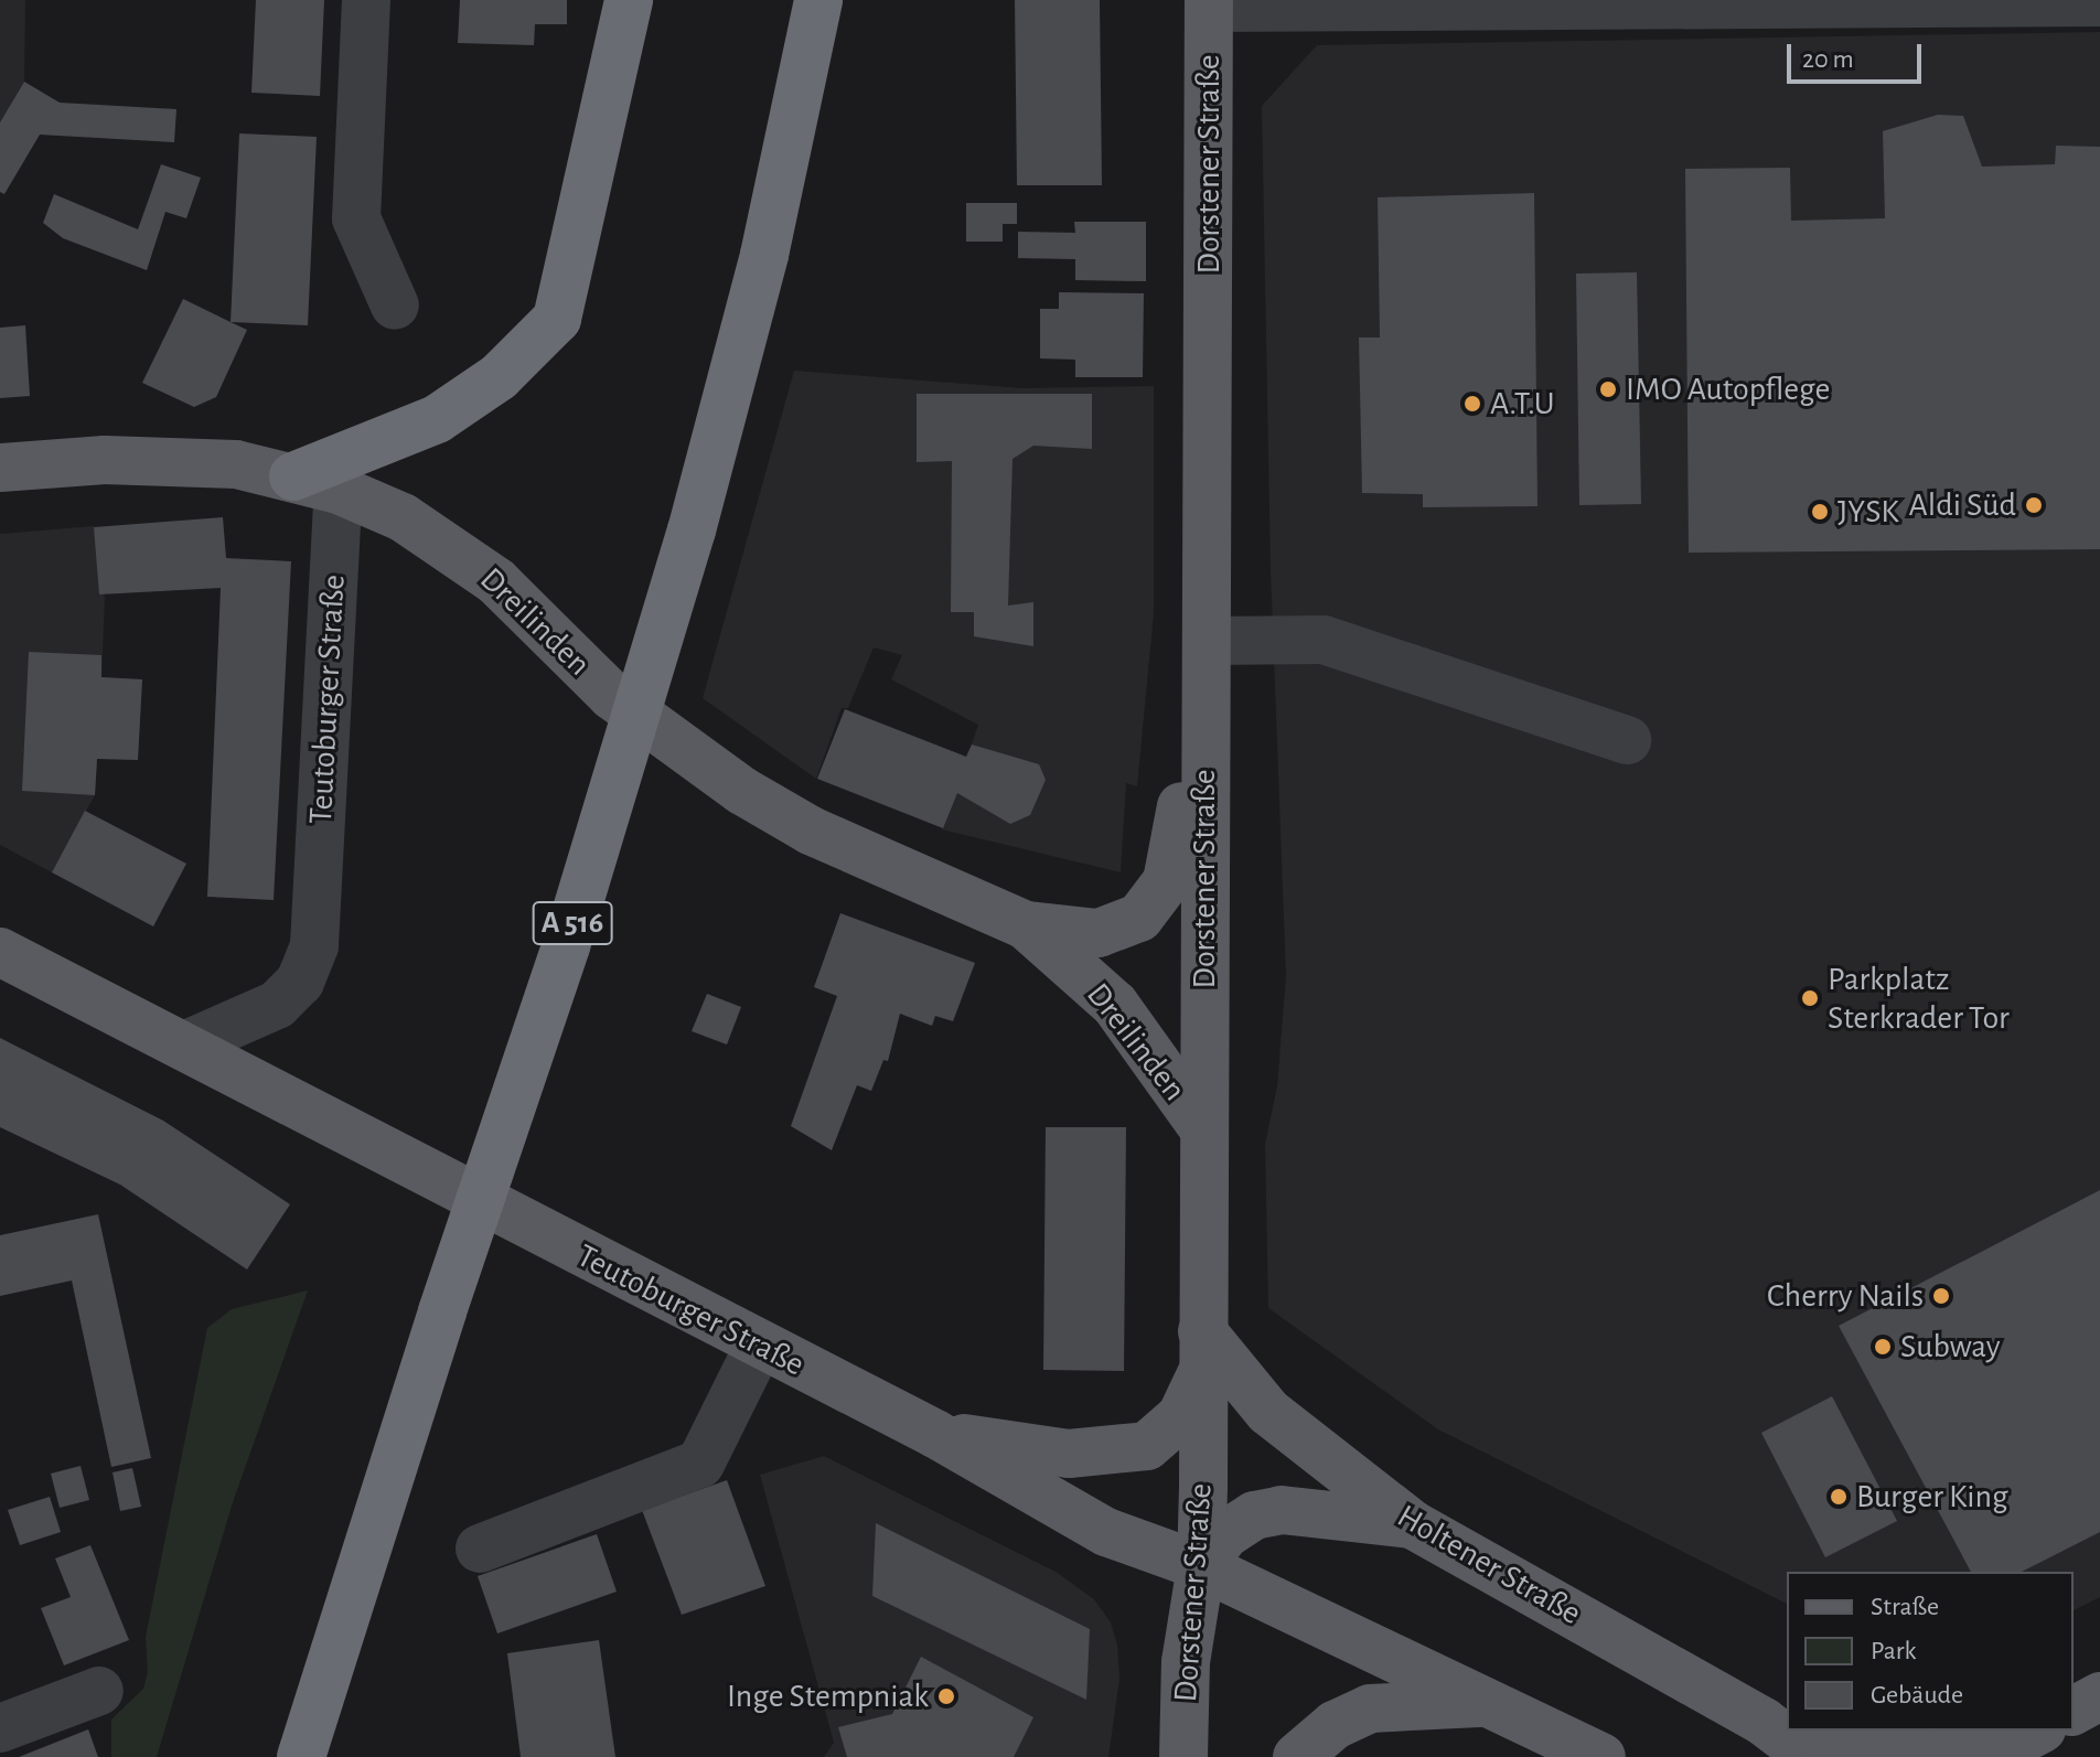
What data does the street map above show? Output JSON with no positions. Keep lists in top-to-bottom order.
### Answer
{
  "streets": {
    "highway": ["A 516"],
    "main road": [
      "Dorstener Straße",
      "Dreilinden",
      "Teutoburger Straße",
      "Holtener Straße"
    ]
  },
  "crossings": [
    ["Dorstener Straße", "Dreilinden"],
    ["Dorstener Straße", "Teutoburger Straße"],
    ["Dorstener Straße", "Holtener Straße"],
    ["Dreilinden", "Teutoburger Straße"]
  ],
  "places": [
    "IMO Autopflege",
    "A.T.U",
    "Aldi Süd",
    "JYSK",
    "Parkplatz Sterkrader Tor",
    "Cherry Nails",
    "Subway",
    "Burger King",
    "Inge Stempniak"
  ],
  "legend": ["Straße", "Park", "Gebäude"],
  "scale_bar": "20 m"
}
